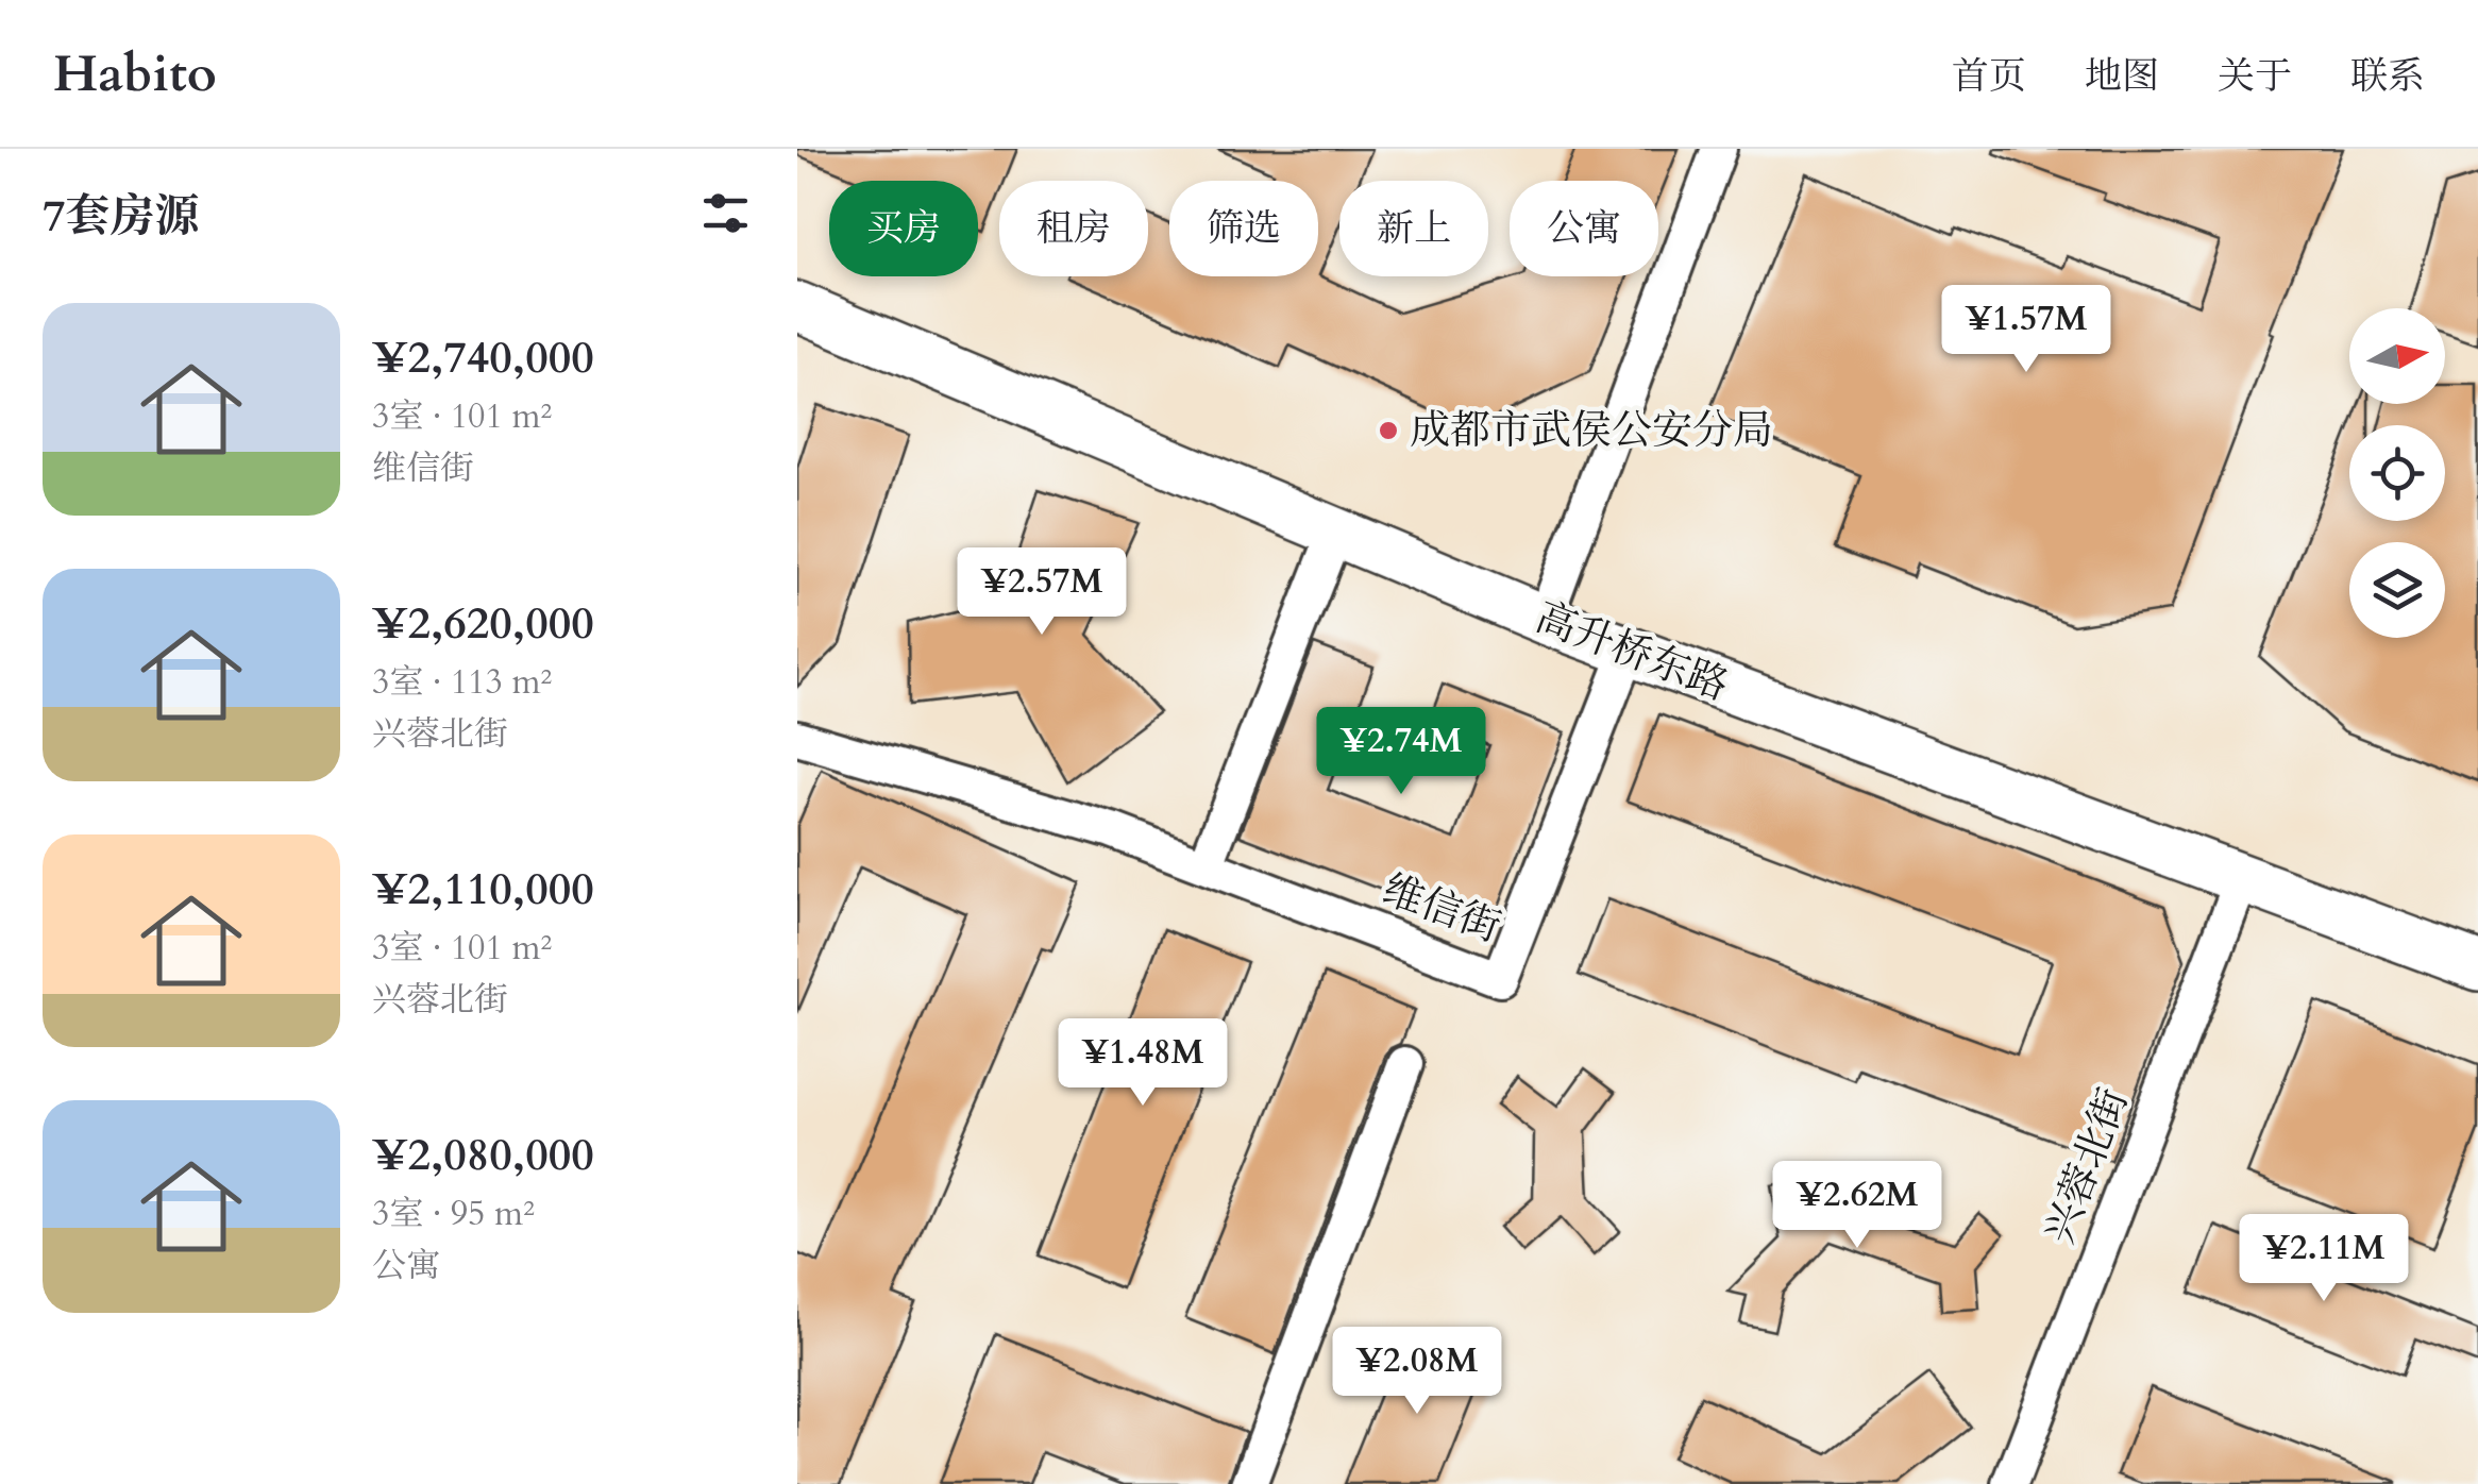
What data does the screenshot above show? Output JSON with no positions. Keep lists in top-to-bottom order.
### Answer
{
  "streets": {
    "street": ["高升桥东路", "维信街", "兴蓉北街"]
  },
  "crossings": [
    ["高升桥东路", "维信街"],
    ["高升桥东路", "兴蓉北街"]
  ],
  "places": ["成都市武侯公安分局"],
  "north": "right",
  "page": {
    "header": "Habito",
    "nav": [
      "首页",
      "地图",
      "关于",
      "联系"
    ],
    "heading": "7套房源",
    "chip": [
      "买房",
      "租房",
      "筛选",
      "新上",
      "公寓"
    ],
    "list": [
      {
        "name": "¥2,740,000",
        "note": "3室 · 101 m² · 维信街"
      },
      {
        "name": "¥2,620,000",
        "note": "3室 · 113 m² · 兴蓉北街"
      },
      {
        "name": "¥2,110,000",
        "note": "3室 · 101 m² · 兴蓉北街"
      },
      {
        "name": "¥2,080,000",
        "note": "3室 · 95 m² · 公寓"
      }
    ],
    "price": [
      "¥1.57M",
      "¥2.57M",
      "¥2.74M",
      "¥1.48M",
      "¥2.62M",
      "¥2.11M",
      "¥2.08M"
    ]
  }
}
